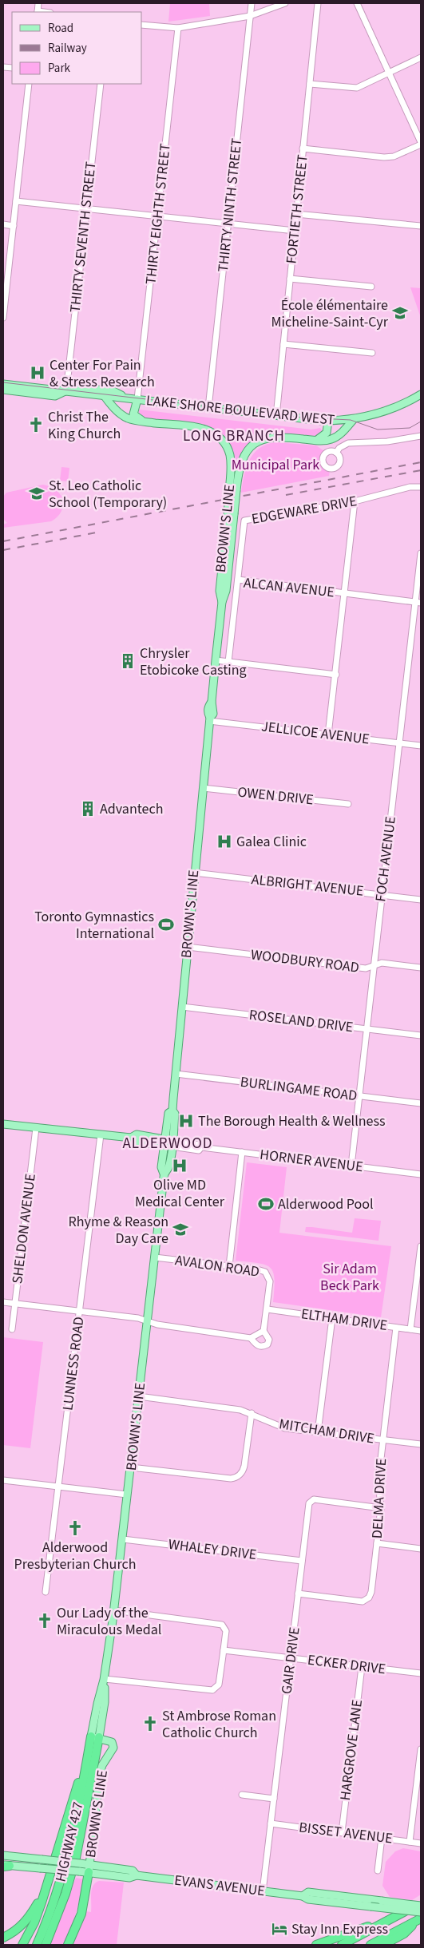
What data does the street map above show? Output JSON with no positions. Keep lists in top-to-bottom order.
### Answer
{
  "streets": {
    "highway": ["HIGHWAY 427"],
    "main road": [
      "LAKE SHORE BOULEVARD WEST",
      "BROWN'S LINE",
      "HORNER AVENUE",
      "EVANS AVENUE"
    ],
    "street": [
      "THIRTY NINTH STREET",
      "FORTIETH STREET",
      "THIRTY EIGHTH STREET",
      "THIRTY SEVENTH STREET",
      "EDGEWARE DRIVE",
      "ALCAN AVENUE",
      "JELLICOE AVENUE",
      "OWEN DRIVE",
      "FOCH AVENUE",
      "ALBRIGHT AVENUE",
      "WOODBURY ROAD",
      "ROSELAND DRIVE",
      "BURLINGAME ROAD",
      "SHELDON AVENUE",
      "AVALON ROAD",
      "ELTHAM DRIVE",
      "LUNNESS ROAD",
      "MITCHAM DRIVE",
      "DELMA DRIVE",
      "WHALEY DRIVE",
      "GAIR DRIVE",
      "ECKER DRIVE",
      "HARGROVE LANE",
      "BISSET AVENUE"
    ]
  },
  "crossings": [
    ["THIRTY NINTH STREET", "LAKE SHORE BOULEVARD WEST"],
    ["FORTIETH STREET", "LAKE SHORE BOULEVARD WEST"],
    ["THIRTY EIGHTH STREET", "LAKE SHORE BOULEVARD WEST"],
    ["THIRTY SEVENTH STREET", "LAKE SHORE BOULEVARD WEST"],
    ["LAKE SHORE BOULEVARD WEST", "BROWN'S LINE"],
    ["EDGEWARE DRIVE", "ALCAN AVENUE"],
    ["BROWN'S LINE", "JELLICOE AVENUE"],
    ["BROWN'S LINE", "OWEN DRIVE"],
    ["BROWN'S LINE", "ALBRIGHT AVENUE"],
    ["BROWN'S LINE", "WOODBURY ROAD"],
    ["BROWN'S LINE", "ROSELAND DRIVE"],
    ["BROWN'S LINE", "BURLINGAME ROAD"],
    ["BROWN'S LINE", "HORNER AVENUE"],
    ["BROWN'S LINE", "AVALON ROAD"],
    ["BROWN'S LINE", "MITCHAM DRIVE"],
    ["BROWN'S LINE", "WHALEY DRIVE"],
    ["BROWN'S LINE", "HIGHWAY 427"],
    ["BROWN'S LINE", "EVANS AVENUE"],
    ["ALCAN AVENUE", "FOCH AVENUE"],
    ["JELLICOE AVENUE", "FOCH AVENUE"],
    ["FOCH AVENUE", "ALBRIGHT AVENUE"],
    ["FOCH AVENUE", "WOODBURY ROAD"],
    ["FOCH AVENUE", "ROSELAND DRIVE"],
    ["FOCH AVENUE", "BURLINGAME ROAD"],
    ["FOCH AVENUE", "HORNER AVENUE"],
    ["HORNER AVENUE", "SHELDON AVENUE"],
    ["HORNER AVENUE", "LUNNESS ROAD"],
    ["AVALON ROAD", "ELTHAM DRIVE"],
    ["ELTHAM DRIVE", "DELMA DRIVE"],
    ["MITCHAM DRIVE", "DELMA DRIVE"],
    ["DELMA DRIVE", "GAIR DRIVE"],
    ["WHALEY DRIVE", "GAIR DRIVE"],
    ["GAIR DRIVE", "ECKER DRIVE"],
    ["GAIR DRIVE", "BISSET AVENUE"],
    ["GAIR DRIVE", "EVANS AVENUE"],
    ["ECKER DRIVE", "HARGROVE LANE"],
    ["HARGROVE LANE", "BISSET AVENUE"]
  ],
  "districts": ["LONG BRANCH", "ALDERWOOD"],
  "parks": ["Municipal Park", "Sir Adam Beck Park"],
  "places": {
    "school or university": ["École élémentaire Micheline-Saint-Cyr", "St. Leo Catholic School (Temporary)", "Rhyme & Reason Day Care"],
    "hospital": [
      "Center For Pain & Stress Research",
      "Galea Clinic",
      "The Borough Health & Wellness",
      "Olive MD Medical Center"
    ],
    "church": [
      "Christ The King Church",
      "Alderwood Presbyterian Church",
      "Our Lady of the Miraculous Medal",
      "St Ambrose Roman Catholic Church"
    ],
    "building": ["Chrysler Etobicoke Casting", "Advantech"],
    "sports": ["Toronto Gymnastics International", "Alderwood Pool"],
    "hotel": ["Stay Inn Express"]
  },
  "legend": ["Road", "Railway", "Park"]
}
